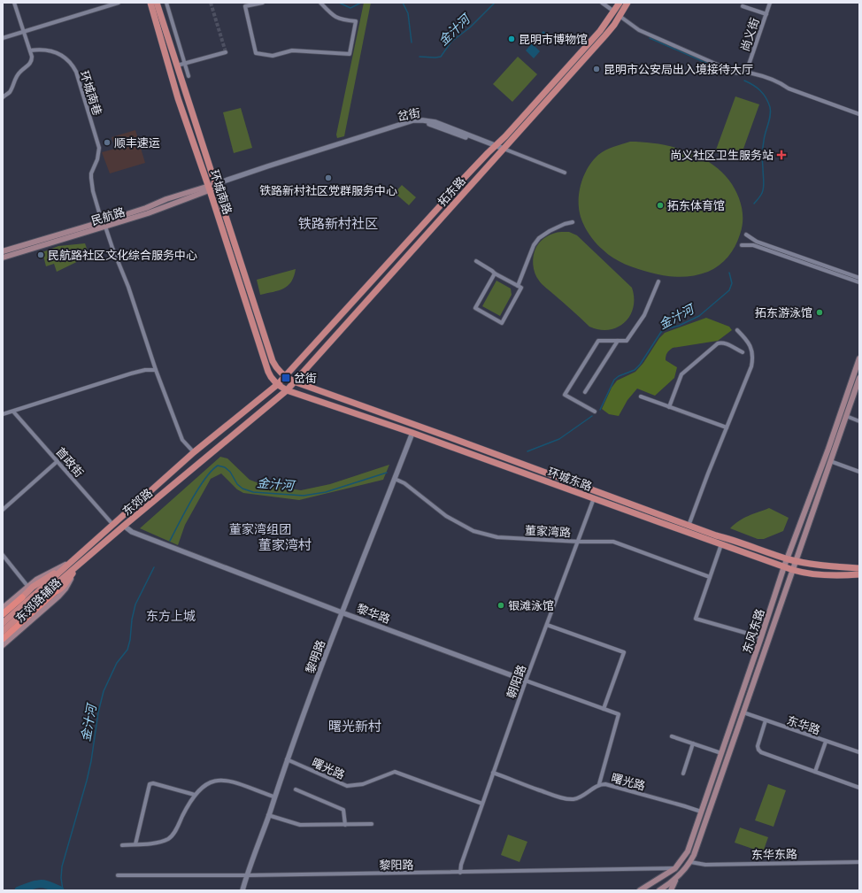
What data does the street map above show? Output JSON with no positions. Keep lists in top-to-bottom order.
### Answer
{
  "streets": {
    "main road": [
      "拓东路",
      "环城南路",
      "民航路",
      "环城东路",
      "东郊路",
      "东郊路辅路",
      "东风东路"
    ],
    "street": [
      "尚义街",
      "环城南巷",
      "岔街",
      "首政街",
      "董家湾路",
      "黎华路",
      "黎明路",
      "朝阳路",
      "东华路",
      "曙光路",
      "东华东路",
      "黎阳路"
    ]
  },
  "crossings": [
    ["环城南巷", "民航路"],
    ["环城南巷", "东郊路"],
    ["岔街", "拓东路"],
    ["岔街", "环城南路"],
    ["岔街", "民航路"],
    ["拓东路", "环城南路"],
    ["拓东路", "环城东路"],
    ["拓东路", "东郊路"],
    ["环城南路", "民航路"],
    ["环城南路", "环城东路"],
    ["环城南路", "东郊路"],
    ["首政街", "东郊路"],
    ["环城东路", "东郊路"],
    ["环城东路", "东风东路"],
    ["环城东路", "黎明路"],
    ["环城东路", "朝阳路"],
    ["东郊路", "东郊路辅路"],
    ["东郊路", "黎华路"],
    ["董家湾路", "黎明路"],
    ["董家湾路", "朝阳路"],
    ["黎华路", "黎明路"],
    ["黎华路", "朝阳路"],
    ["黎华路", "曙光路"],
    ["东风东路", "东华路"],
    ["东风东路", "曙光路"],
    ["东风东路", "东华东路"],
    ["东风东路", "黎阳路"],
    ["黎明路", "曙光路"],
    ["黎明路", "黎阳路"],
    ["朝阳路", "曙光路"],
    ["朝阳路", "黎阳路"]
  ],
  "districts": [
    "铁路新村社区",
    "董家湾组团",
    "董家湾村",
    "东方上城",
    "曙光新村"
  ],
  "water": ["金汁河"],
  "places": {
    "other": [
      "昆明市博物馆",
      "昆明市公安局出入境接待大厅",
      "顺丰速运",
      "铁路新村社区党群服务中心",
      "拓东体育馆",
      "民航路社区文化综合服务中心",
      "拓东游泳馆",
      "银滩泳馆"
    ],
    "health": ["尚义社区卫生服务站"],
    "transit": ["岔街"]
  }
}
